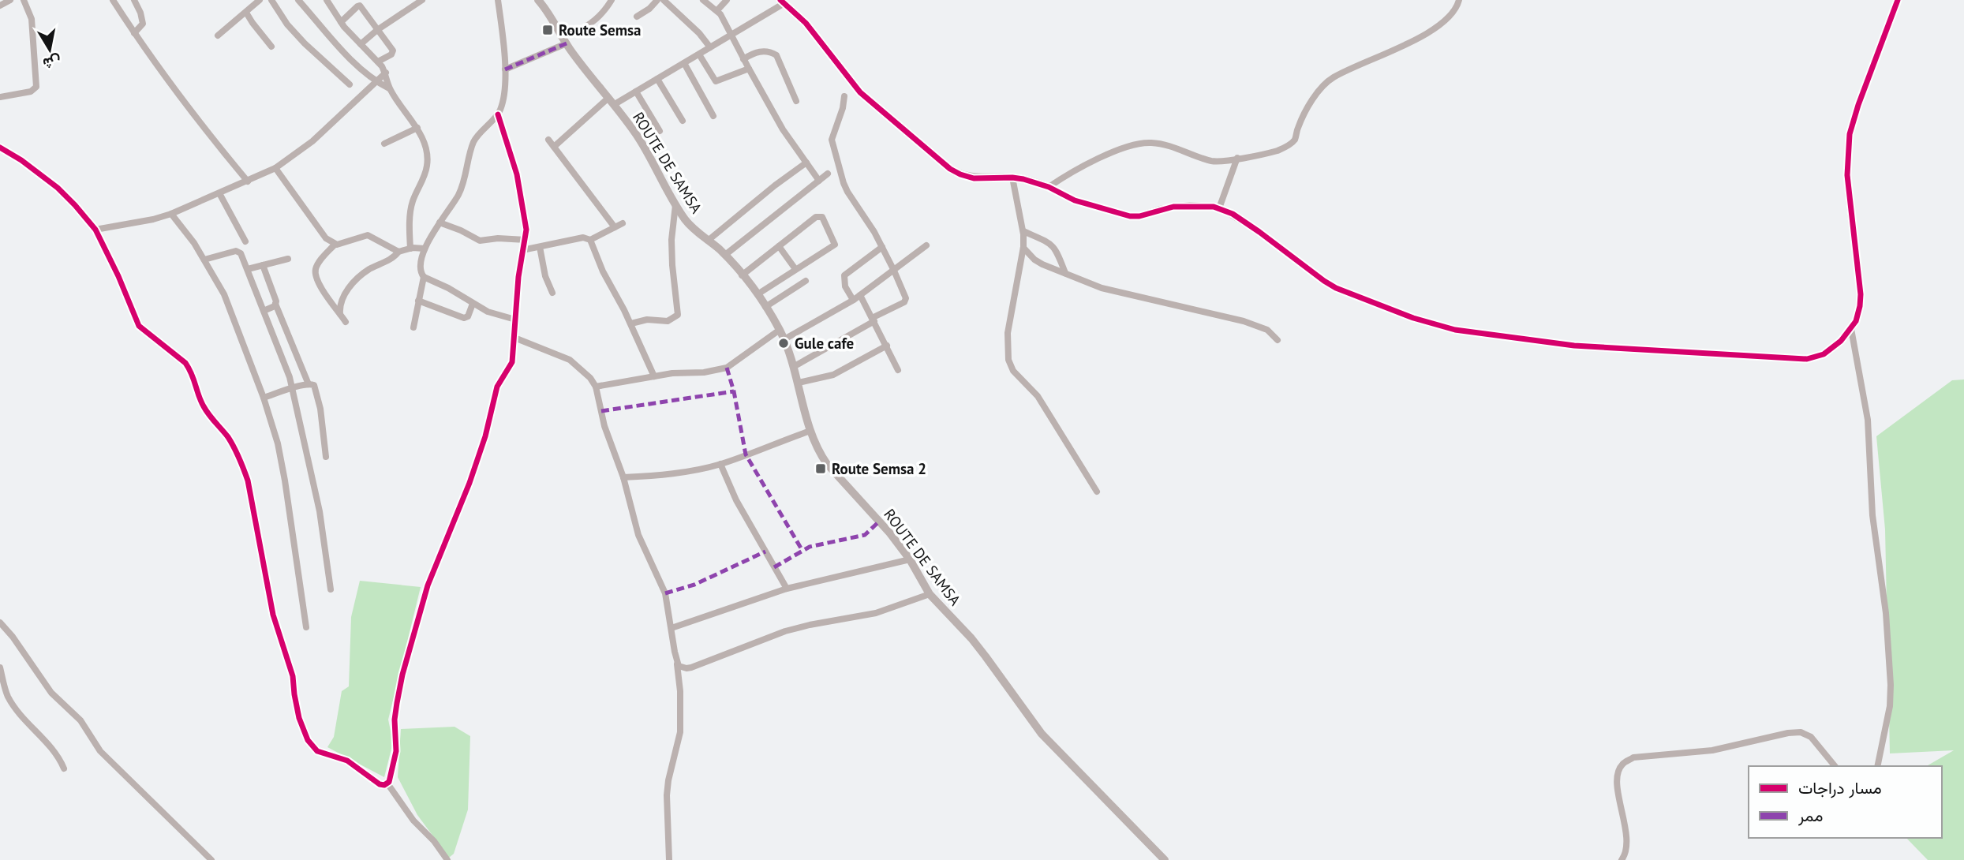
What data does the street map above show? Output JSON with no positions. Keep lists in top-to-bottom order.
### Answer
{
  "streets": {
    "street": ["ROUTE DE SAMSA"]
  },
  "places": {
    "transit": ["Route Semsa", "Route Semsa 2"],
    "other": ["Gule cafe"]
  },
  "legend": ["مسار دراجات", "ممر"],
  "north": "bottom"
}
